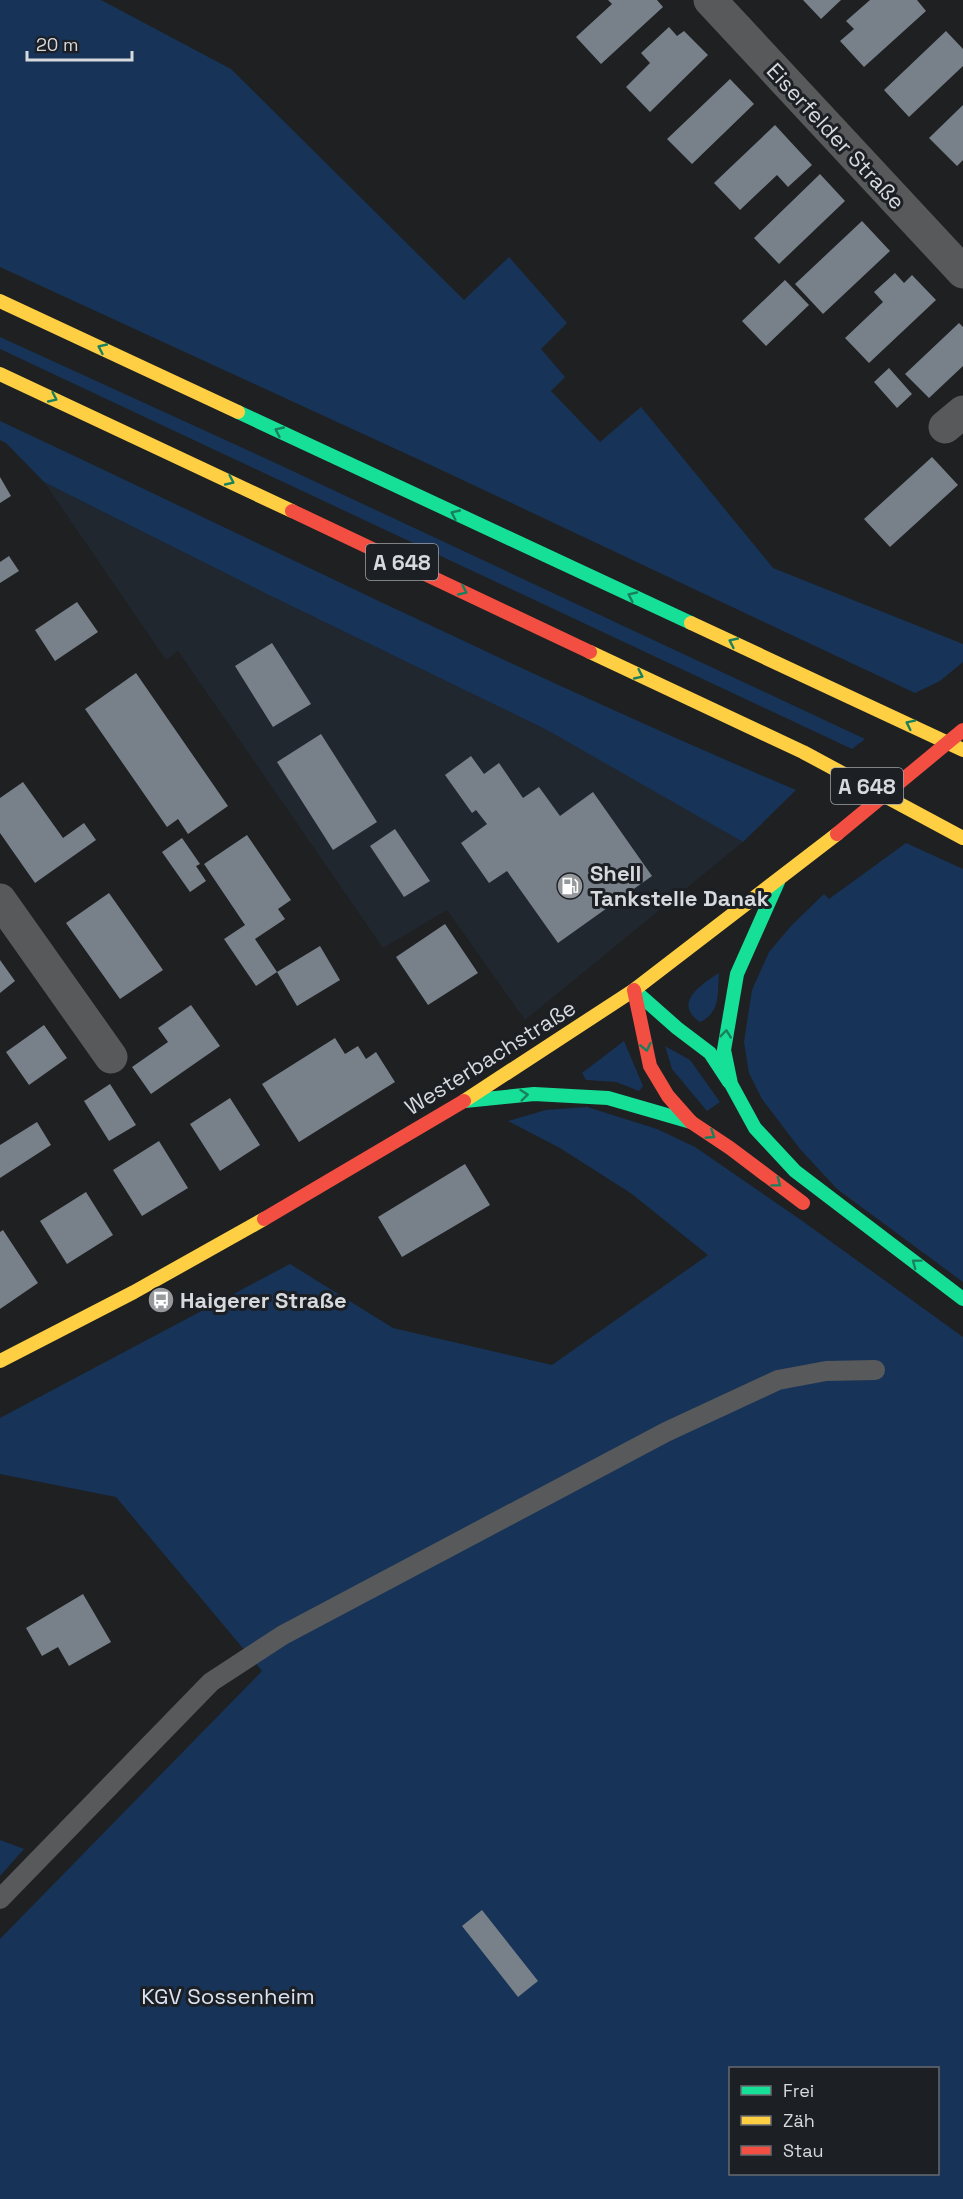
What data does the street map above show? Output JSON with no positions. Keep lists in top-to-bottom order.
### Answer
{
  "streets": {
    "main road": ["A 648", "Westerbachstraße"],
    "street": ["Eiserfelder Straße"]
  },
  "parks": ["KGV Sossenheim"],
  "places": {
    "fuel station": ["Shell Tankstelle Danak"],
    "bus stop": ["Haigerer Straße"]
  },
  "legend": ["Frei", "Zäh", "Stau"],
  "scale_bar": "20 m"
}
